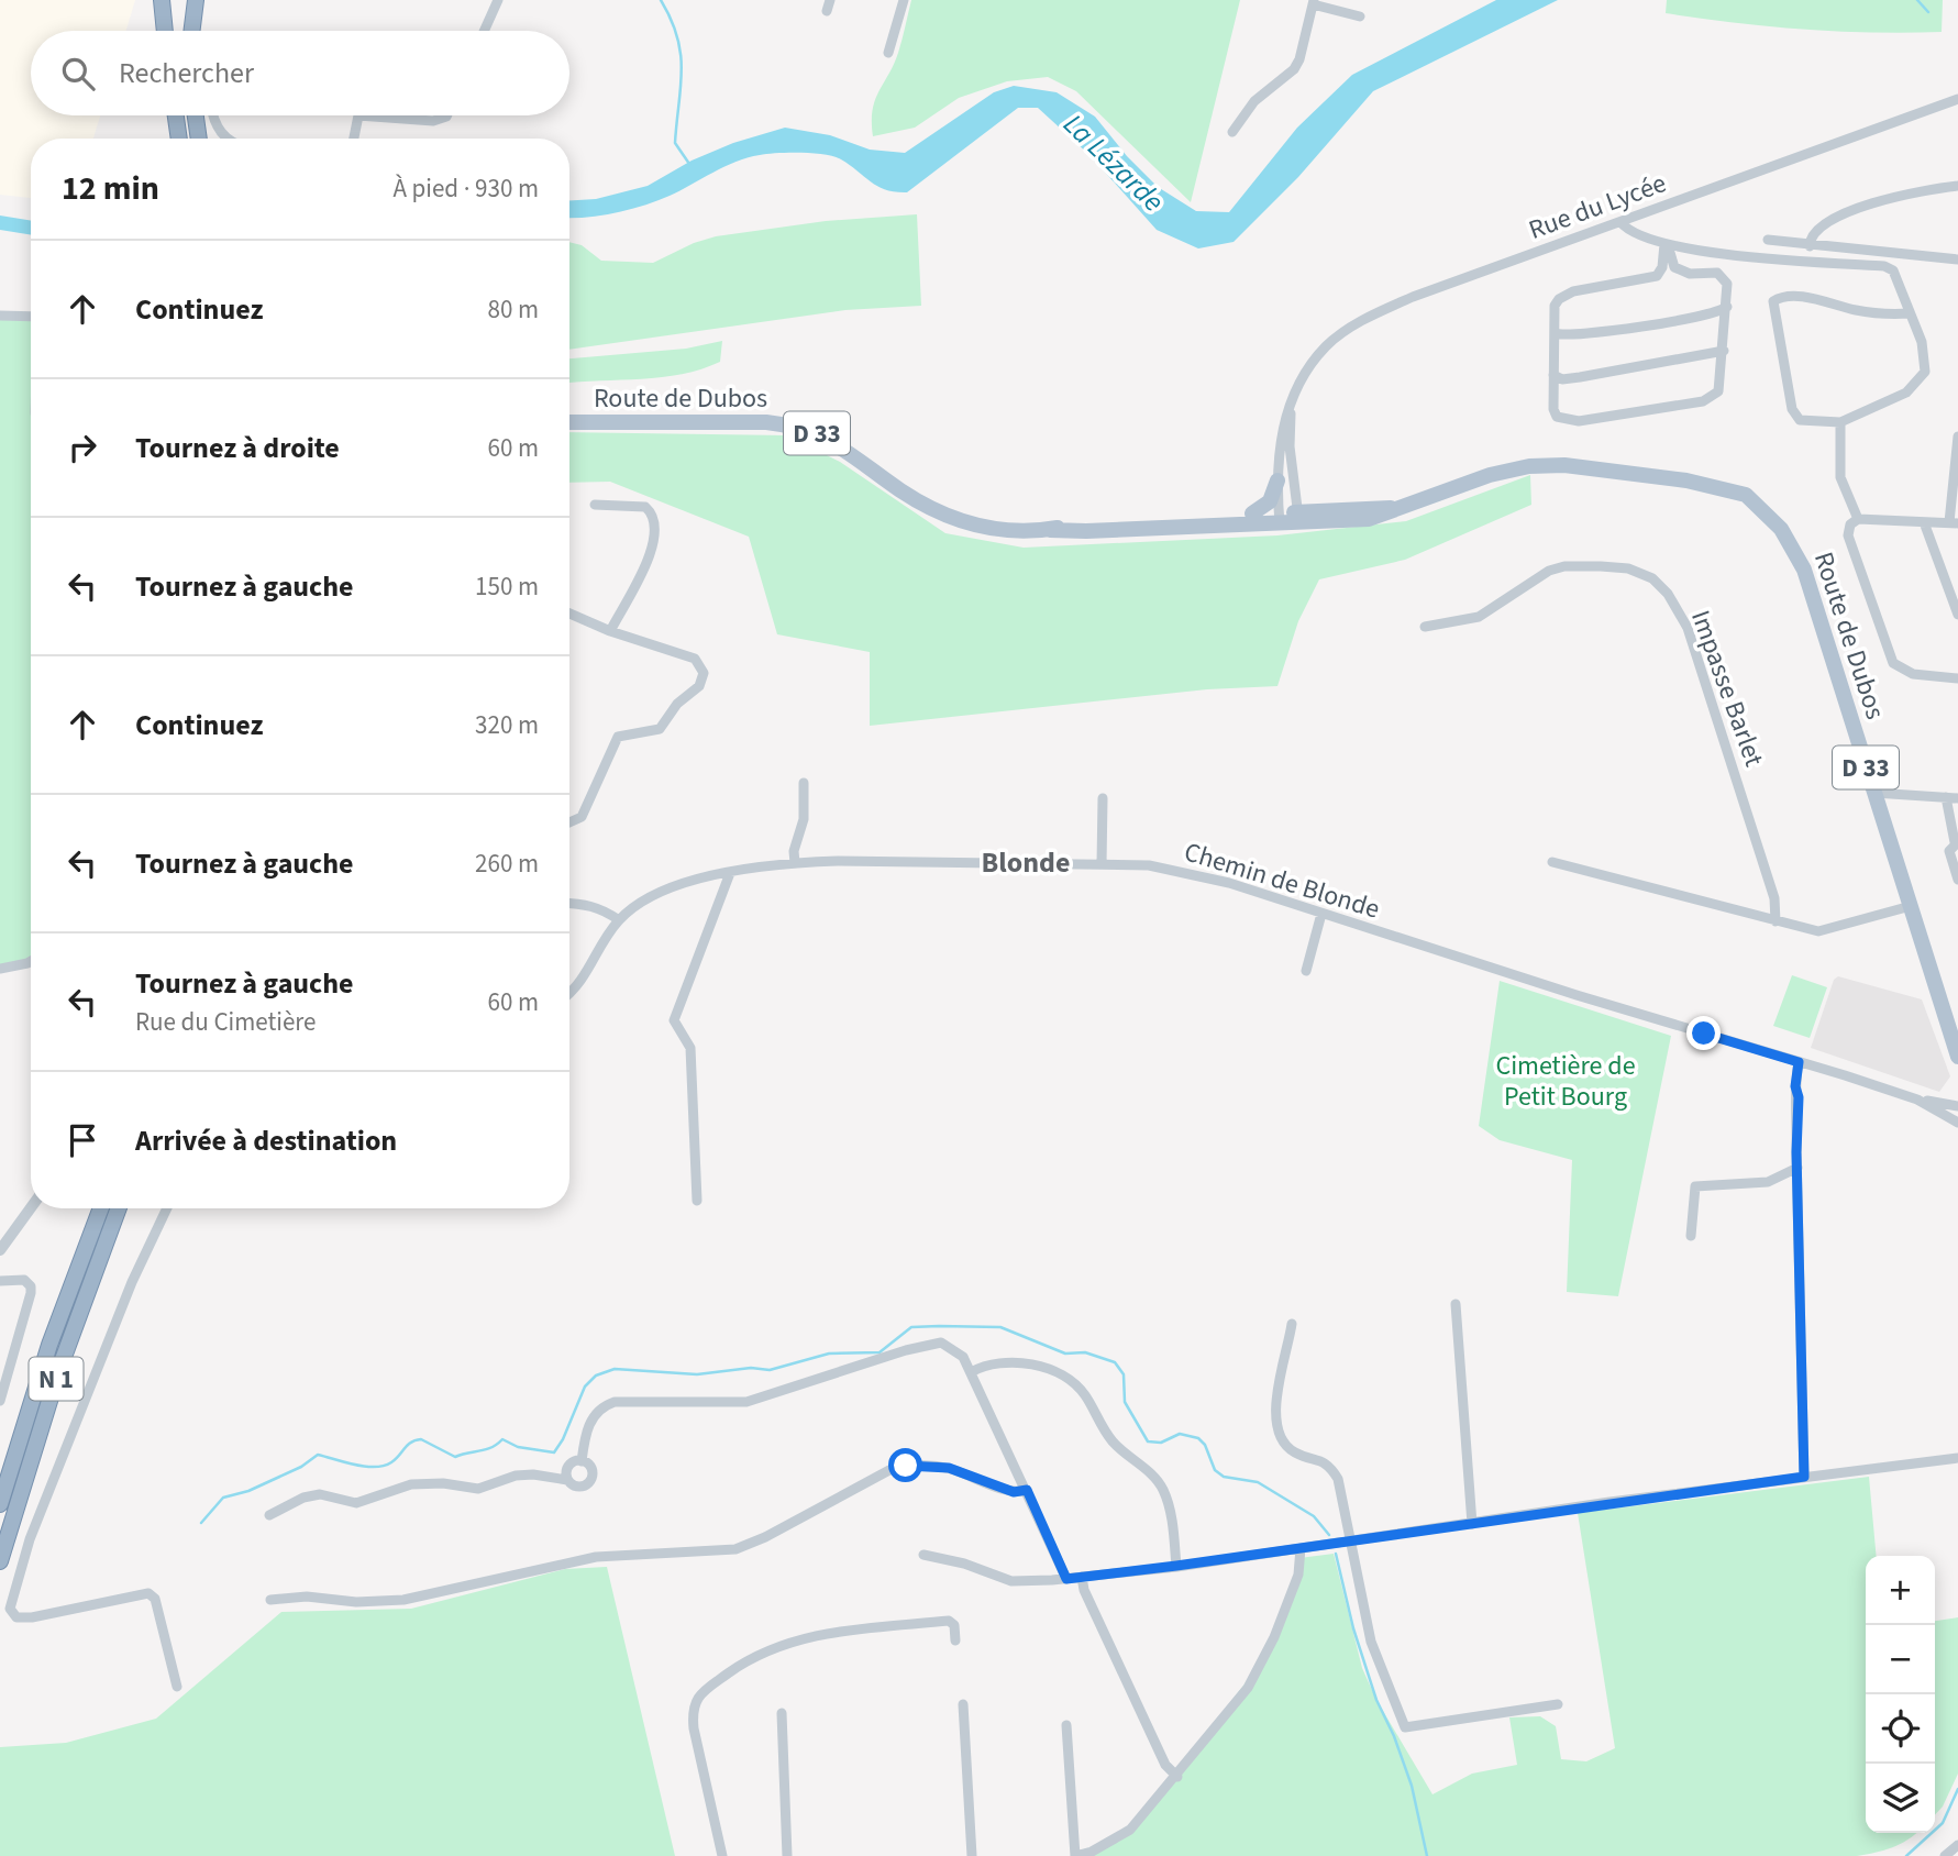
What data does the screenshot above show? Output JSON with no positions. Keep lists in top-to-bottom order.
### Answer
{
  "streets": {
    "highway": ["N 1"],
    "main road": ["Route de Dubos", "D 33"],
    "street": ["Rue du Lycée", "Impasse Barlet", "Chemin de Blonde"]
  },
  "crossings": [
    ["Rue du Lycée", "Route de Dubos"]
  ],
  "districts": ["Blonde"],
  "water": ["La Lézarde"],
  "parks": ["Cimetière de Petit Bourg"],
  "page": {
    "search": "Rechercher",
    "heading": ["12 min", "À pied · 930 m"],
    "list": [
      ["Continuez", "80 m"],
      ["Tournez à droite", "60 m"],
      ["Tournez à gauche", "150 m"],
      ["Continuez", "320 m"],
      ["Tournez à gauche", "260 m"],
      ["Tournez à gauche", "Rue du Cimetière", "60 m"],
      "Arrivée à destination"
    ],
    "map_buttons": ["+", "−"]
  }
}
